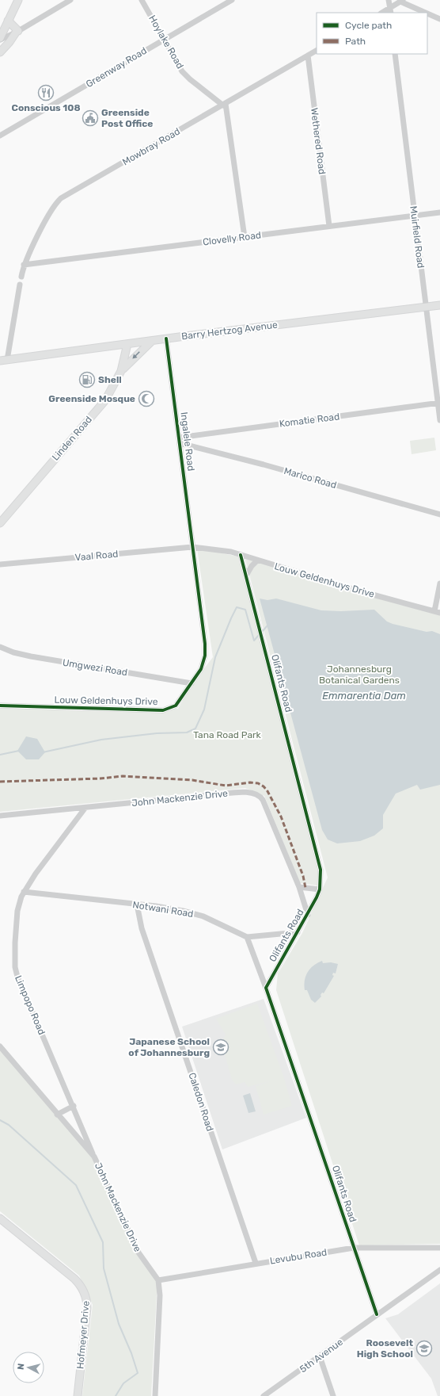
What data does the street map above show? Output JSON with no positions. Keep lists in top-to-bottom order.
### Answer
{
  "streets": {
    "main road": ["Barry Hertzog Avenue", "Linden Road", "Hofmeyer Drive"],
    "street": [
      "Hoylake Road",
      "Greenway Road",
      "Wethered Road",
      "Mowbray Road",
      "Muirfield Road",
      "Clovelly Road",
      "Komatie Road",
      "Ingalele Road",
      "Marico Road",
      "Vaal Road",
      "Louw Geldenhuys Drive",
      "Umgwezi Road",
      "Olifants Road",
      "John Mackenzie Drive",
      "Notwani Road",
      "Limpopo Road",
      "Caledon Road",
      "Levubu Road",
      "5th Avenue"
    ]
  },
  "crossings": [
    ["Hoylake Road", "Greenway Road"],
    ["Hoylake Road", "Mowbray Road"],
    ["Wethered Road", "Mowbray Road"],
    ["Wethered Road", "Clovelly Road"],
    ["Mowbray Road", "Clovelly Road"],
    ["Muirfield Road", "Clovelly Road"],
    ["Muirfield Road", "Barry Hertzog Avenue"],
    ["Muirfield Road", "Komatie Road"],
    ["Barry Hertzog Avenue", "Linden Road"],
    ["Barry Hertzog Avenue", "Ingalele Road"],
    ["Komatie Road", "Ingalele Road"],
    ["Ingalele Road", "Marico Road"],
    ["Ingalele Road", "Vaal Road"],
    ["Ingalele Road", "Louw Geldenhuys Drive"],
    ["Vaal Road", "Louw Geldenhuys Drive"],
    ["Louw Geldenhuys Drive", "Umgwezi Road"],
    ["Louw Geldenhuys Drive", "Olifants Road"],
    ["Olifants Road", "John Mackenzie Drive"],
    ["Olifants Road", "Notwani Road"],
    ["Olifants Road", "Levubu Road"],
    ["Olifants Road", "5th Avenue"],
    ["John Mackenzie Drive", "Limpopo Road"],
    ["John Mackenzie Drive", "Levubu Road"],
    ["Notwani Road", "Limpopo Road"],
    ["Notwani Road", "Caledon Road"],
    ["Caledon Road", "Levubu Road"]
  ],
  "water": ["Emmarentia Dam"],
  "parks": ["Johannesburg Botanical Gardens", "Tana Road Park"],
  "places": {
    "restaurant": ["Conscious 108"],
    "public building": ["Greenside Post Office"],
    "fuel station": ["Shell"],
    "mosque": ["Greenside Mosque"],
    "school or university": ["Japanese School of Johannesburg", "Roosevelt High School"]
  },
  "legend": ["Cycle path", "Path"],
  "north": "left"
}
